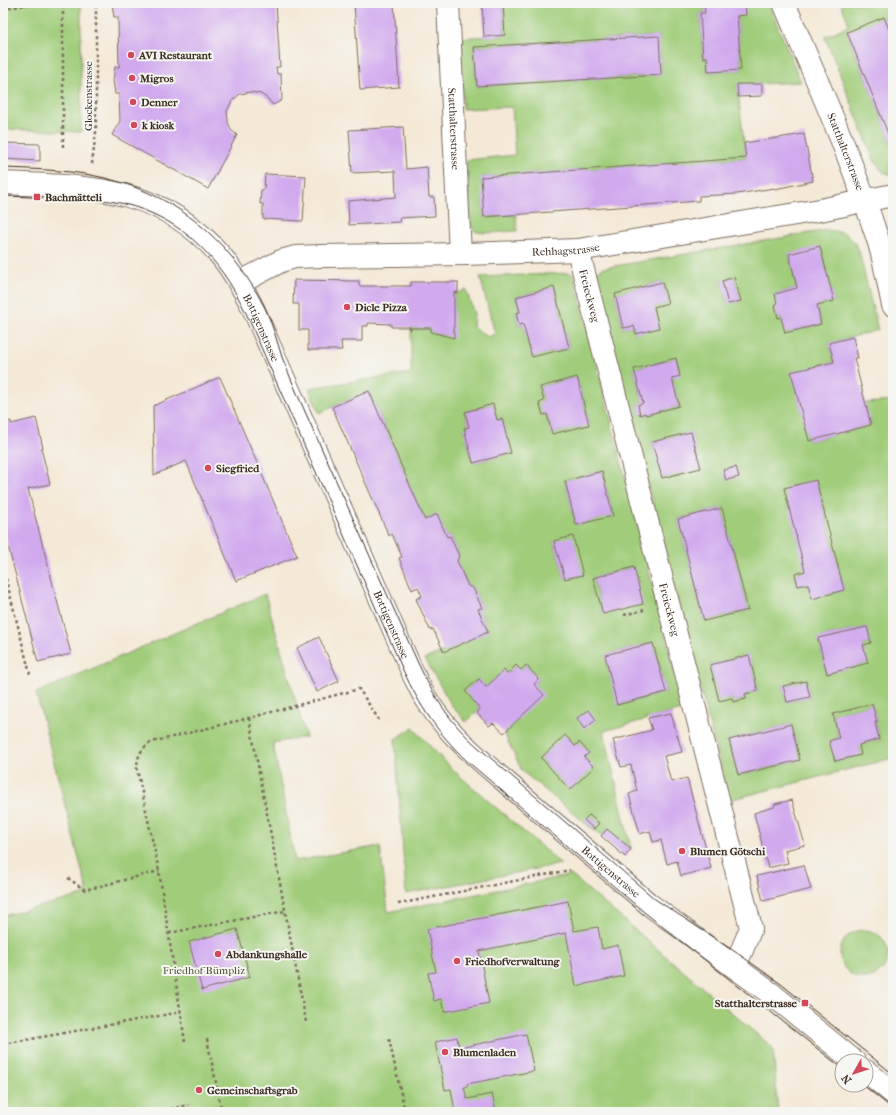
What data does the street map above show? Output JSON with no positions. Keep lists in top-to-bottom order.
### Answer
{
  "streets": {
    "street": [
      "Statthalterstrasse",
      "Rehhagstrasse",
      "Freieckweg",
      "Bottigenstrasse"
    ],
    "path": ["Glockenstrasse"]
  },
  "crossings": [
    ["Glockenstrasse", "Bottigenstrasse"],
    ["Statthalterstrasse", "Rehhagstrasse"],
    ["Rehhagstrasse", "Freieckweg"],
    ["Rehhagstrasse", "Bottigenstrasse"],
    ["Freieckweg", "Bottigenstrasse"]
  ],
  "parks": ["Friedhof Bümpliz"],
  "places": {
    "other": [
      "AVI Restaurant",
      "Migros",
      "Denner",
      "k kiosk",
      "Dicle Pizza",
      "Siegfried",
      "Blumen Götschi",
      "Abdankungshalle",
      "Friedhofverwaltung",
      "Blumenladen",
      "Gemeinschaftsgrab"
    ],
    "transit": ["Bachmätteli", "Statthalterstrasse"]
  },
  "north": "bottom left"
}
